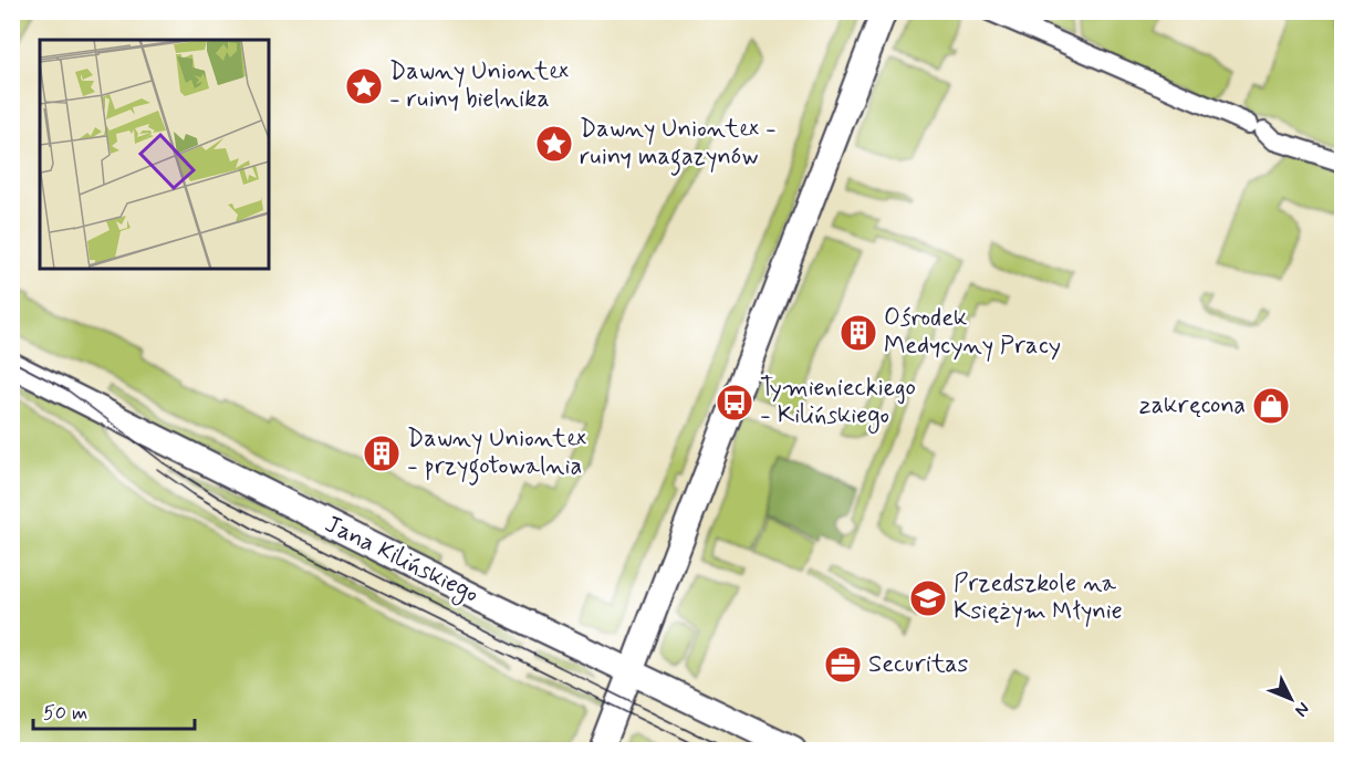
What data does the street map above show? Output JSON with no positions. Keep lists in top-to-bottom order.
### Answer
{
  "streets": {
    "street": ["Jana Kilińskiego"]
  },
  "places": {
    "place": ["Dawny Uniontex - ruiny bielnika", "Dawny Uniontex - ruiny magazynów"],
    "building": ["Ośrodek Medycyny Pracy", "Dawny Uniontex - przygotowalnia"],
    "bus stop": ["Tymienieckiego - Kilińskiego"],
    "shop": ["zakręcona"],
    "school or university": ["Przedszkole na Księżym Młynie"],
    "office": ["Securitas"]
  },
  "scale_bar": "50 m",
  "north": "bottom right"
}
